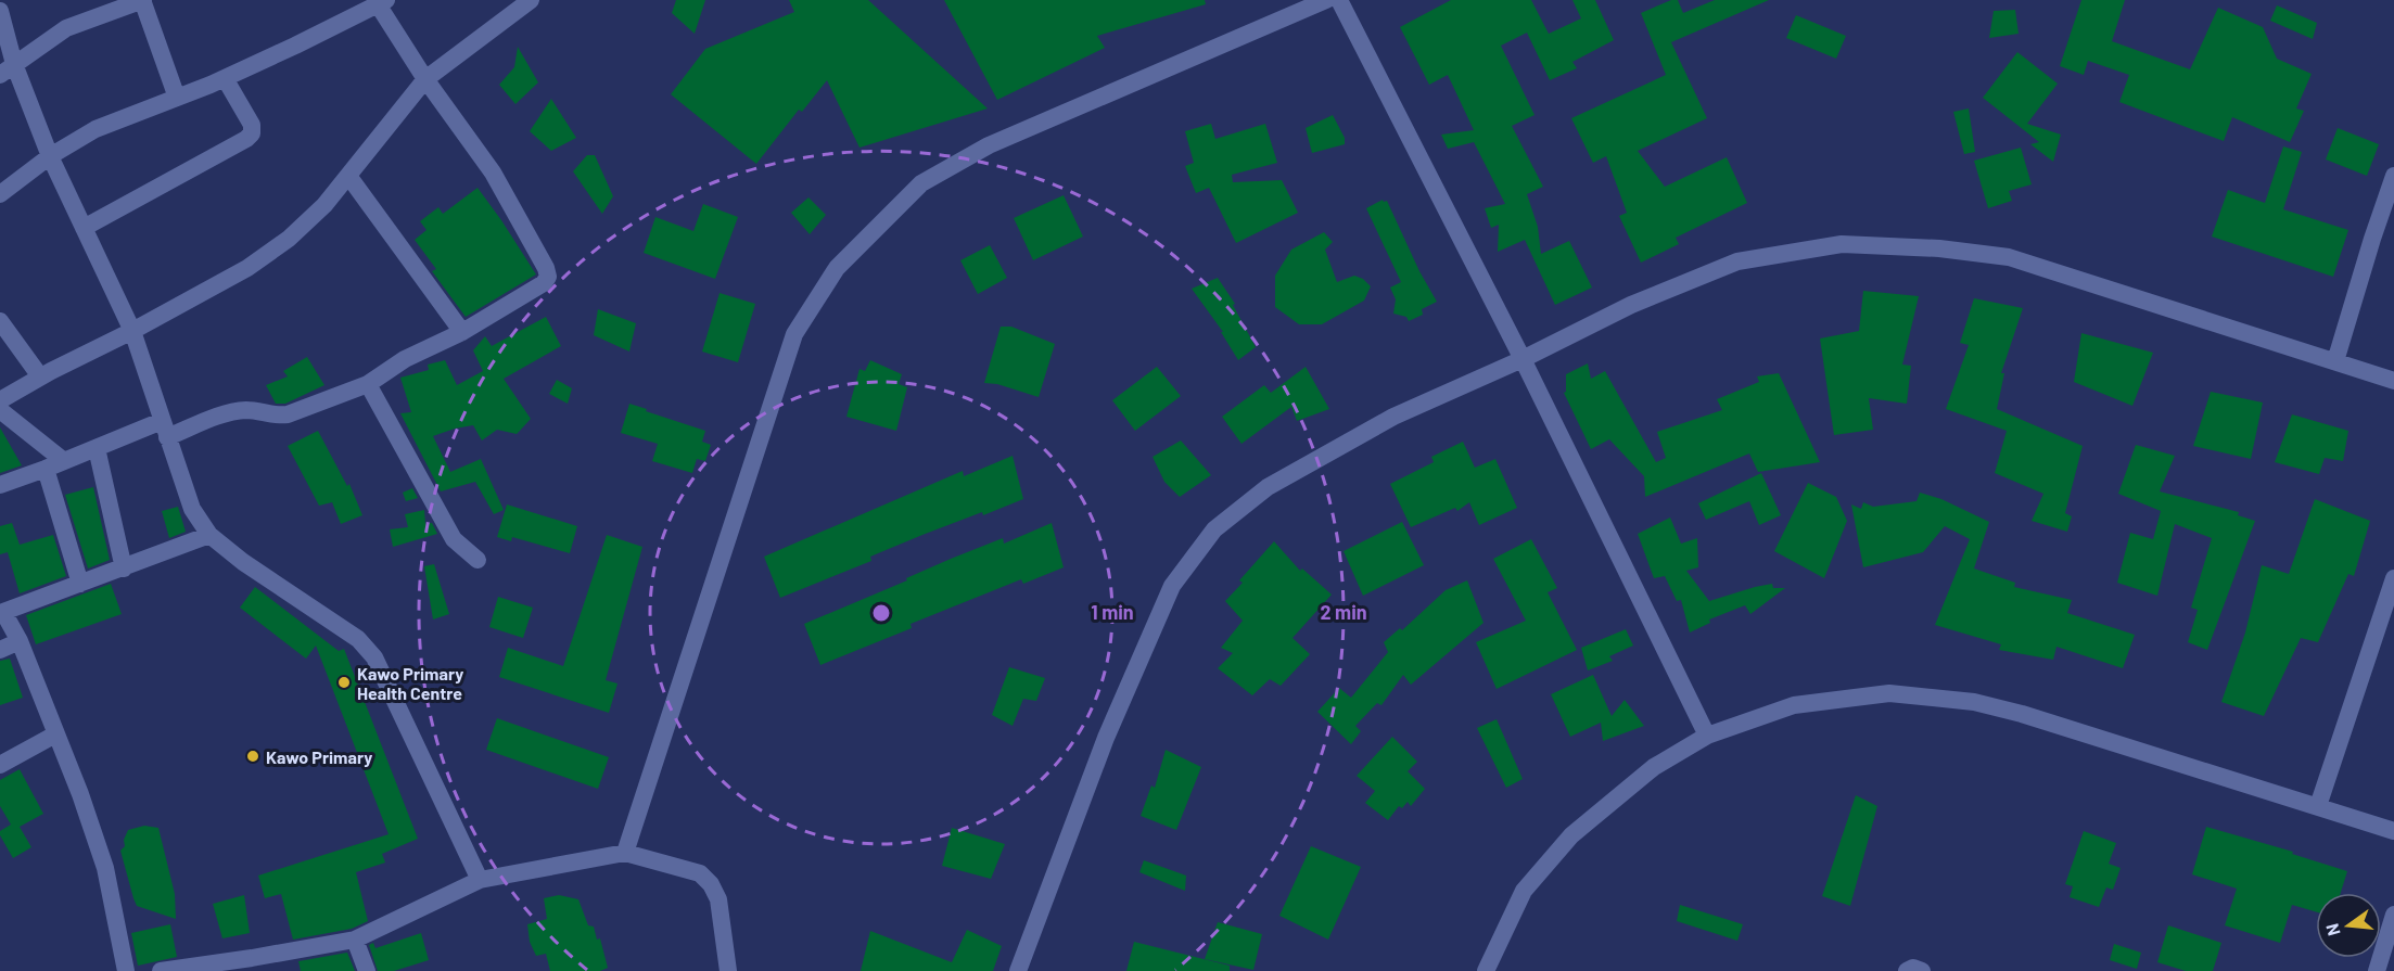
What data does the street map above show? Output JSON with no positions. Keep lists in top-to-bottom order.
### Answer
{
  "places": ["Kawo Primary Health Centre", "Kawo Primary"],
  "north": "left",
  "rings": ["1 min", "2 min"]
}
